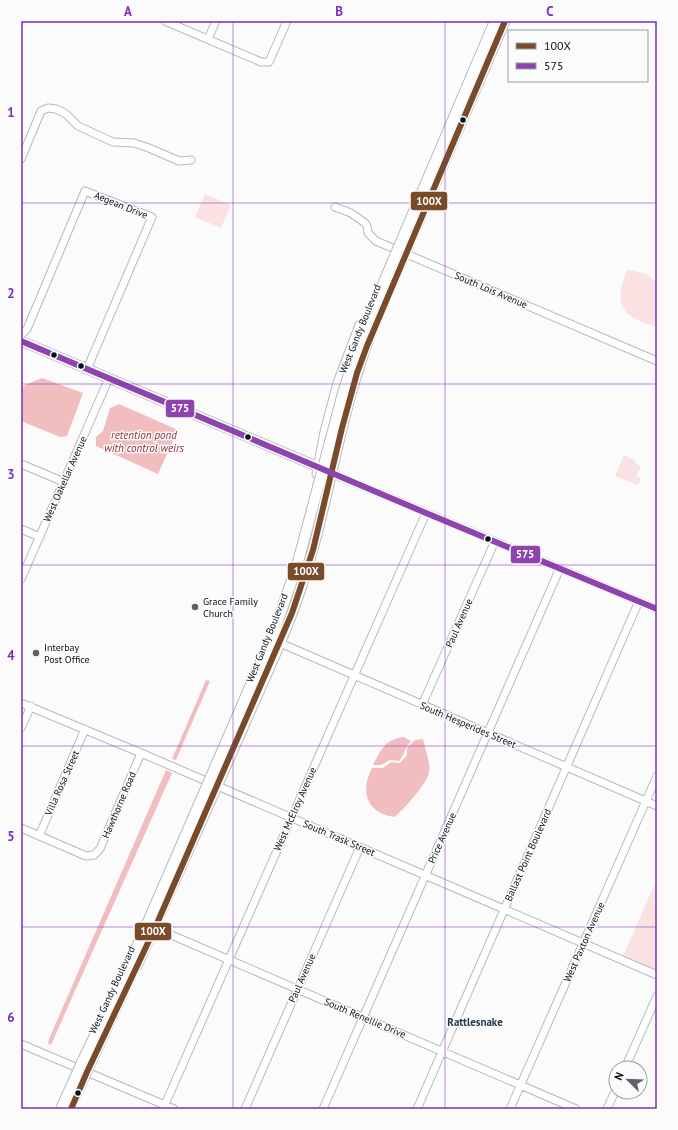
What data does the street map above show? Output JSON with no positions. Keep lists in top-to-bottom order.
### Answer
{
  "streets": {
    "main road": ["West Gandy Boulevard"],
    "street": [
      "Aegean Drive",
      "South Lois Avenue",
      "West Oakellar Avenue",
      "Paul Avenue",
      "South Hesperides Street",
      "Villa Rosa Street",
      "Hawthorne Road",
      "West McElroy Avenue",
      "South Trask Street",
      "Price Avenue",
      "Ballast Point Boulevard",
      "West Paxton Avenue",
      "South Renellie Drive"
    ]
  },
  "crossings": [
    ["South Lois Avenue", "West Gandy Boulevard"],
    ["West Gandy Boulevard", "South Hesperides Street"],
    ["West Gandy Boulevard", "South Trask Street"],
    ["West Gandy Boulevard", "South Renellie Drive"],
    ["Paul Avenue", "South Hesperides Street"],
    ["Paul Avenue", "South Trask Street"],
    ["Paul Avenue", "South Renellie Drive"],
    ["South Hesperides Street", "West McElroy Avenue"],
    ["South Hesperides Street", "Price Avenue"],
    ["South Hesperides Street", "Ballast Point Boulevard"],
    ["South Hesperides Street", "West Paxton Avenue"],
    ["Villa Rosa Street", "Hawthorne Road"],
    ["Villa Rosa Street", "South Trask Street"],
    ["Hawthorne Road", "South Trask Street"],
    ["West McElroy Avenue", "South Trask Street"],
    ["West McElroy Avenue", "South Renellie Drive"],
    ["South Trask Street", "Price Avenue"],
    ["South Trask Street", "Ballast Point Boulevard"],
    ["South Trask Street", "West Paxton Avenue"],
    ["Price Avenue", "South Renellie Drive"],
    ["Ballast Point Boulevard", "South Renellie Drive"],
    ["West Paxton Avenue", "South Renellie Drive"]
  ],
  "districts": ["Rattlesnake"],
  "water": ["retention pond with control weirs"],
  "places": ["Grace Family Church", "Interbay Post Office"],
  "lines": ["transit line 100X", "transit line 575"],
  "legend": ["100X", "575"],
  "north": "top left",
  "grid": {
    "columns": ["A", "B", "C"],
    "rows": [
      "1",
      "2",
      "3",
      "4",
      "5",
      "6"
    ]
  }
}
